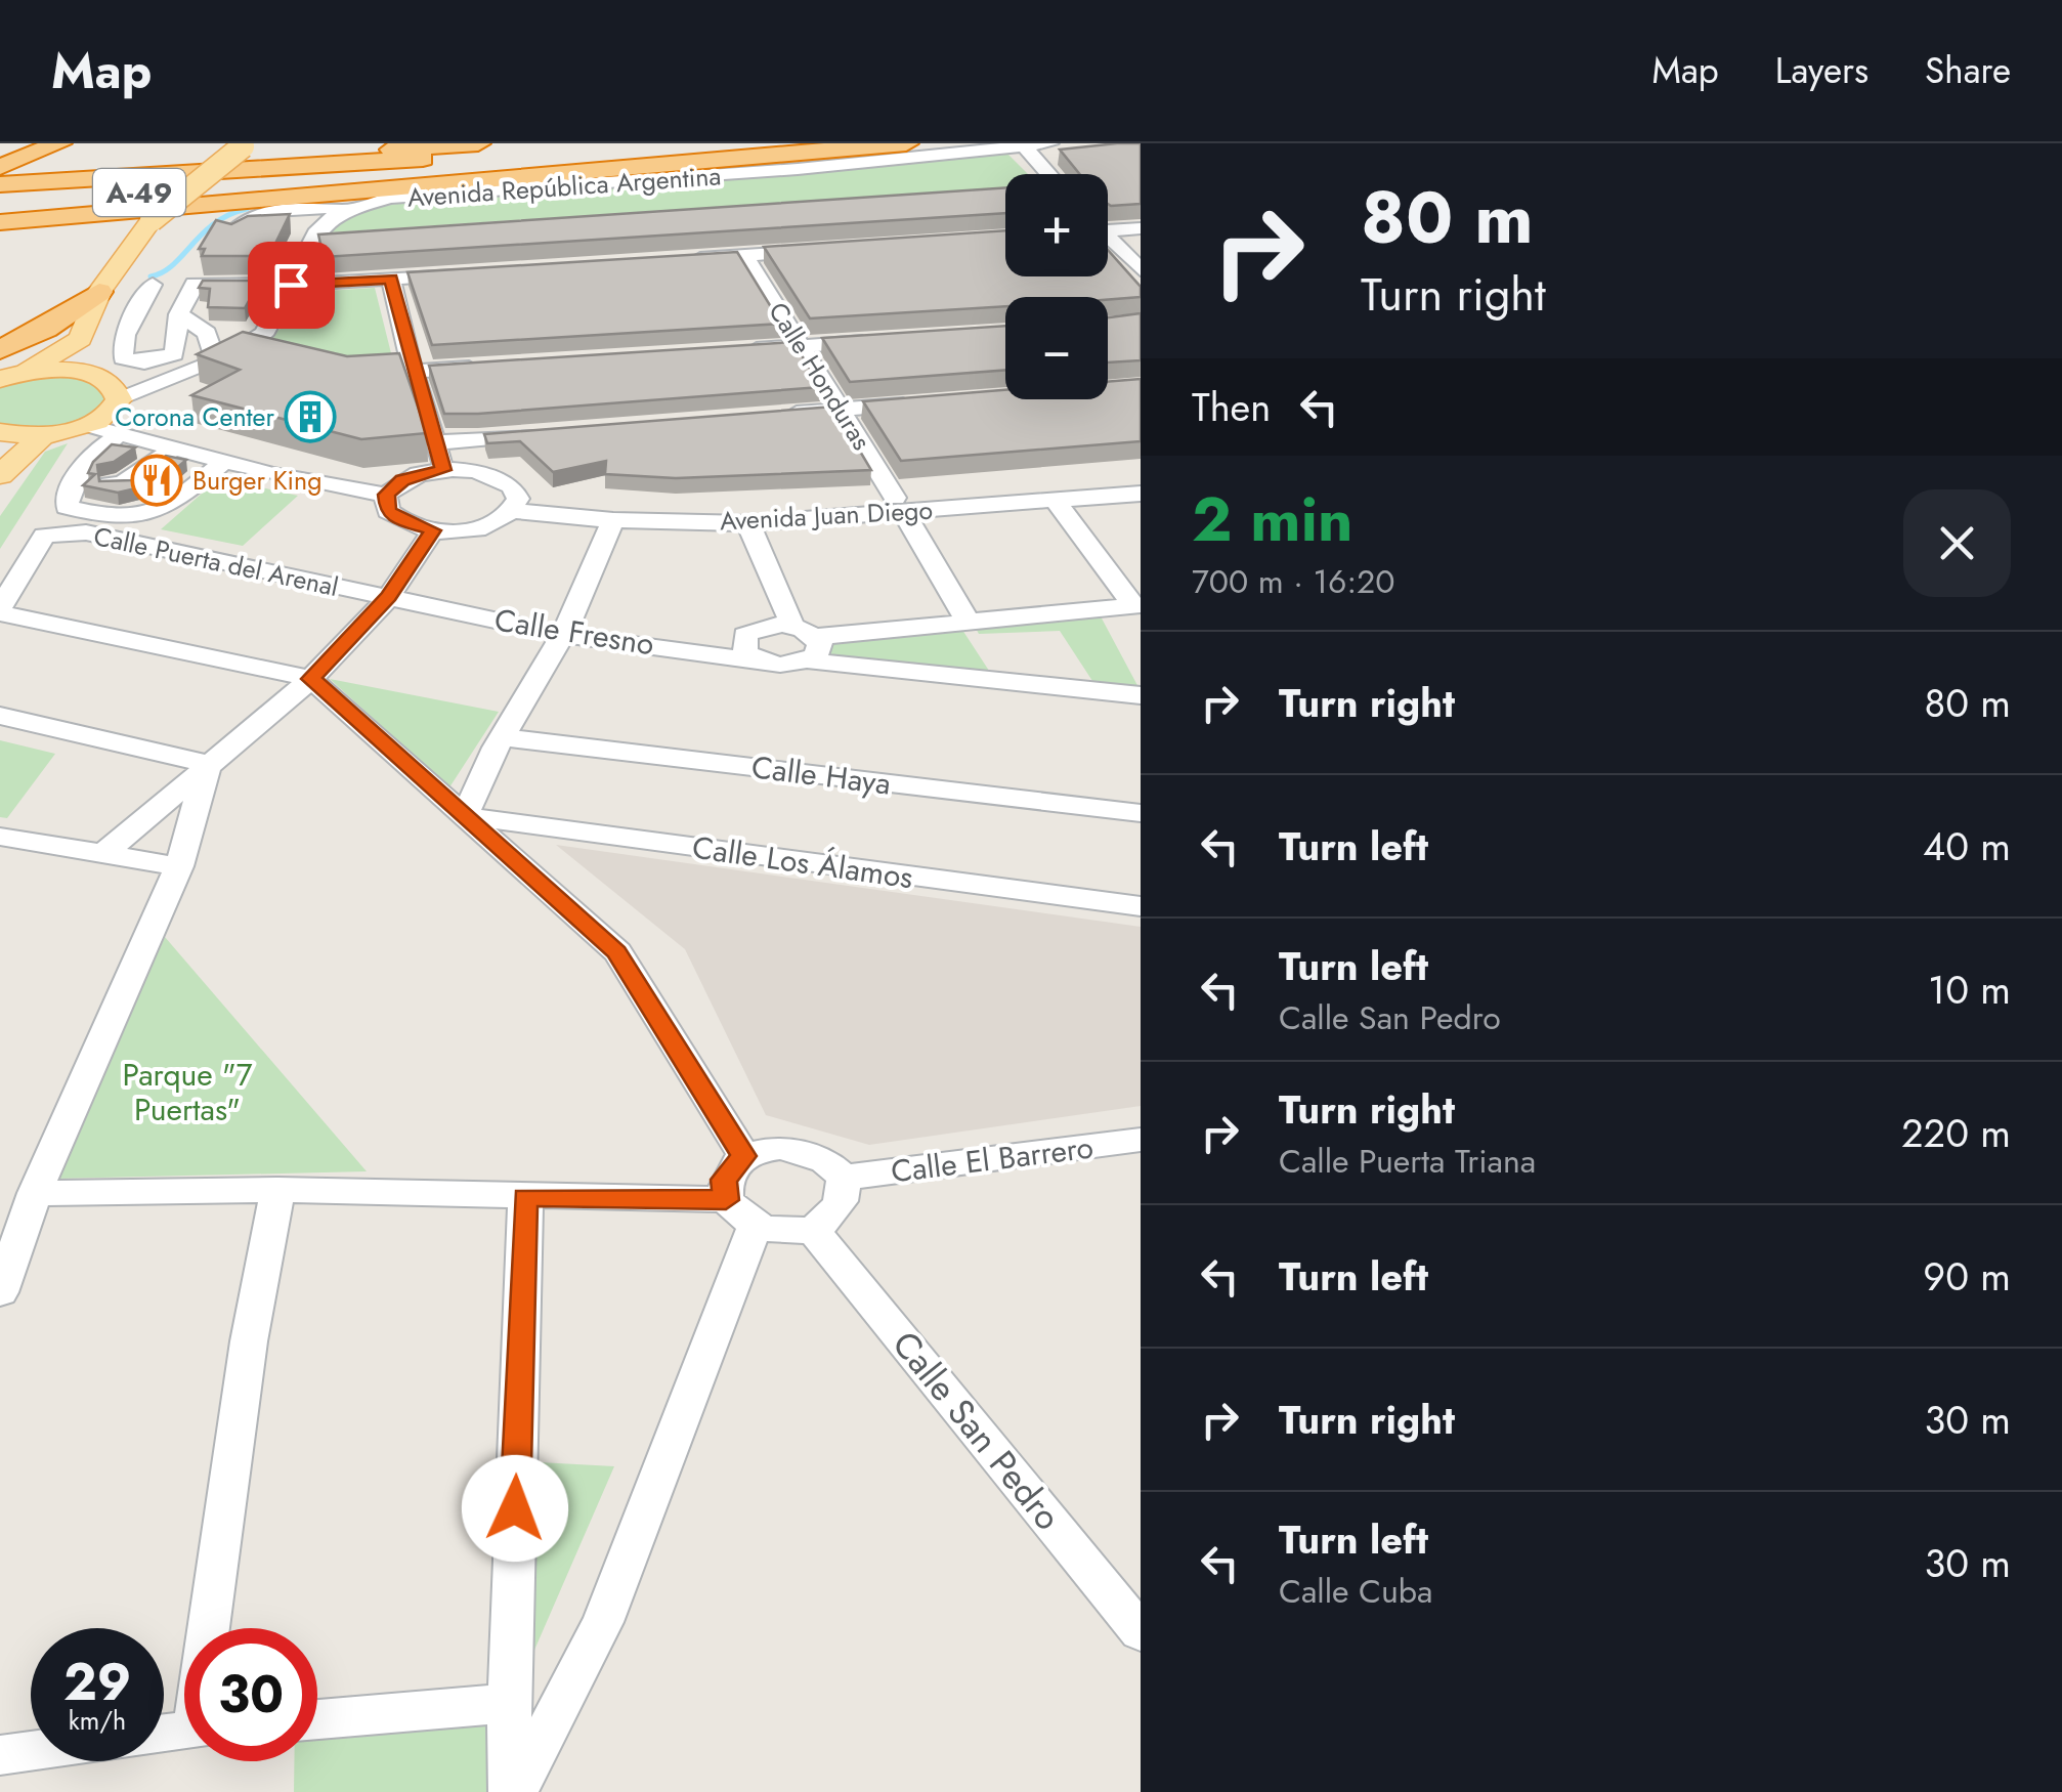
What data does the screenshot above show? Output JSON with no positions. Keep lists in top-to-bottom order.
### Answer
{
  "streets": {
    "highway": ["A-49"],
    "street": [
      "Avenida República Argentina",
      "Calle Honduras",
      "Avenida Juan Diego",
      "Calle Puerta del Arenal",
      "Calle Fresno",
      "Calle Haya",
      "Calle Los Álamos",
      "Calle El Barrero",
      "Calle San Pedro"
    ]
  },
  "crossings": [
    ["Calle Honduras", "Avenida Juan Diego"],
    ["Calle Puerta del Arenal", "Calle Fresno"],
    ["Calle El Barrero", "Calle San Pedro"]
  ],
  "parks": ["Parque \"7 Puertas\""],
  "places": {
    "building": ["Corona Center"],
    "restaurant": ["Burger King"]
  },
  "page": {
    "header": "Map",
    "nav": ["Map", "Layers", "Share"],
    "turn": ["80 m", "Turn right"],
    "map_buttons": ["+", "−"],
    "then": "Then",
    "heading": ["2 min", "700 m · 16:20"],
    "list": [
      {
        "name": "Turn right",
        "value": "80 m"
      },
      {
        "name": "Turn left",
        "value": "40 m"
      },
      {
        "name": "Turn left",
        "note": "Calle San Pedro",
        "value": "10 m"
      },
      {
        "name": "Turn right",
        "note": "Calle Puerta Triana",
        "value": "220 m"
      },
      {
        "name": "Turn left",
        "value": "90 m"
      },
      {
        "name": "Turn right",
        "value": "30 m"
      },
      {
        "name": "Turn left",
        "note": "Calle Cuba",
        "value": "30 m"
      }
    ],
    "speed": "29 km/h",
    "limit": "30"
  }
}
